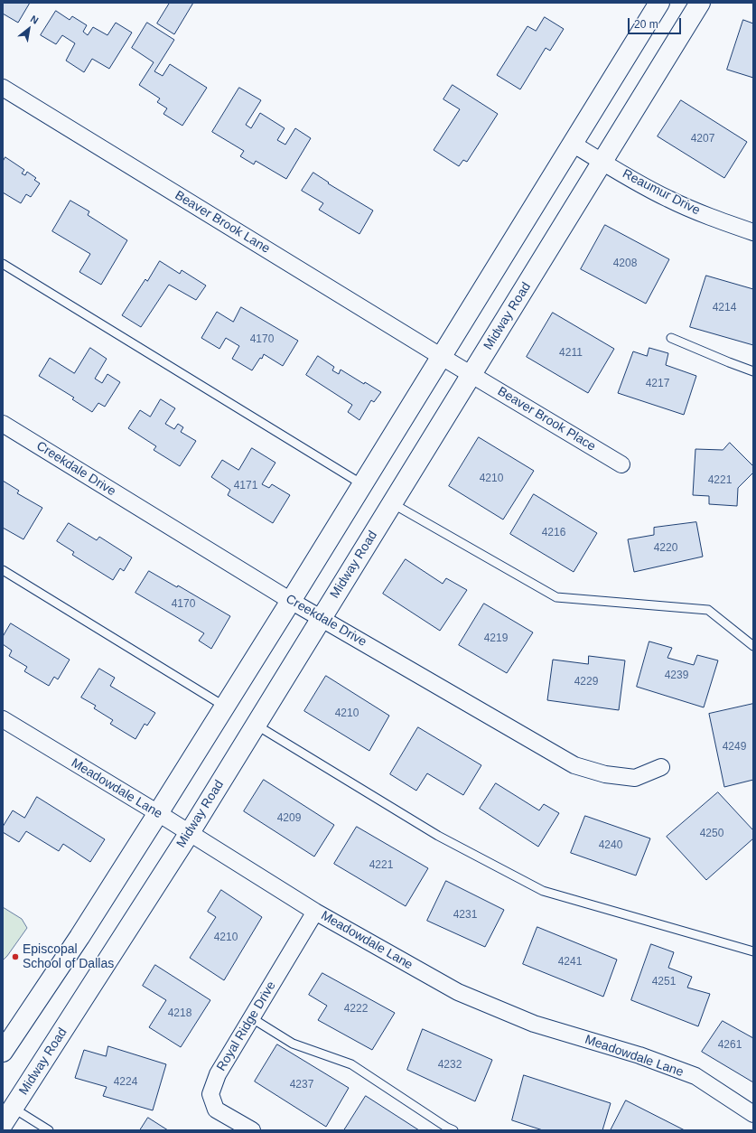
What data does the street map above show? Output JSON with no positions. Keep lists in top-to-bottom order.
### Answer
{
  "streets": {
    "main road": ["Midway Road"],
    "street": [
      "Reaumur Drive",
      "Beaver Brook Lane",
      "Beaver Brook Place",
      "Creekdale Drive",
      "Meadowdale Lane",
      "Royal Ridge Drive"
    ]
  },
  "crossings": [
    ["Reaumur Drive", "Midway Road"],
    ["Beaver Brook Lane", "Midway Road"],
    ["Beaver Brook Lane", "Beaver Brook Place"],
    ["Midway Road", "Beaver Brook Place"],
    ["Midway Road", "Creekdale Drive"],
    ["Midway Road", "Meadowdale Lane"],
    ["Meadowdale Lane", "Royal Ridge Drive"]
  ],
  "places": ["Episcopal School of Dallas"],
  "house_numbers": [
    "4207",
    "4208",
    "4214",
    "4170",
    "4211",
    "4217",
    "4210",
    "4221",
    "4171",
    "4216",
    "4220",
    "4170",
    "4219",
    "4239",
    "4229",
    "4210",
    "4249",
    "4209",
    "4250",
    "4240",
    "4221",
    "4231",
    "4210",
    "4241",
    "4251",
    "4222",
    "4218",
    "4261",
    "4232",
    "4224",
    "4237"
  ],
  "scale_bar": "20 m",
  "north": "top right"
}
